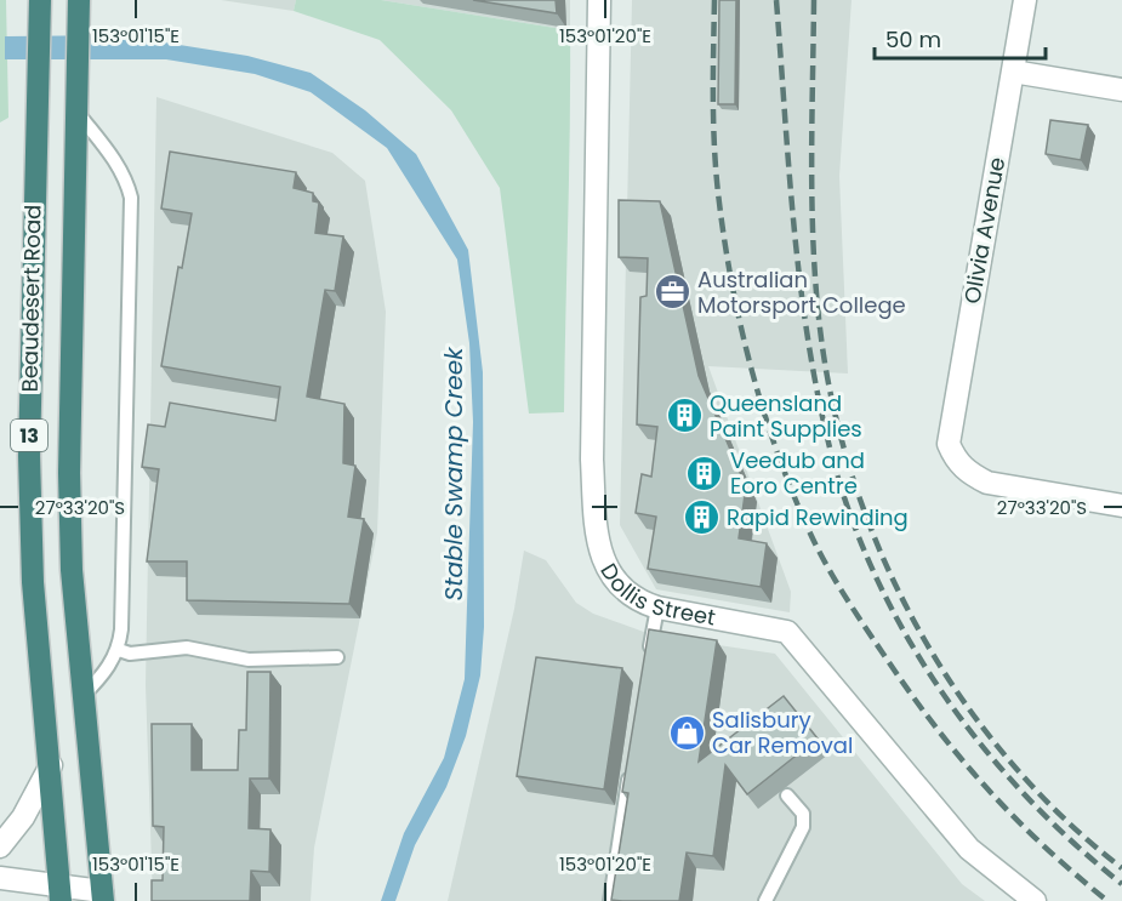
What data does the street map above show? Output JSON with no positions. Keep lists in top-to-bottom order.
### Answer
{
  "streets": {
    "highway": ["Beaudesert Road", "13"],
    "street": ["Olivia Avenue", "Dollis Street"]
  },
  "water": ["Stable Swamp Creek"],
  "places": {
    "office": ["Australian Motorsport College"],
    "building": ["Queensland Paint Supplies", "Veedub and Eoro Centre", "Rapid Rewinding"],
    "shop": ["Salisbury Car Removal"]
  },
  "scale_bar": "50 m",
  "coordinates": ["153°01'15\"E", "153°01'20\"E", "27°33'20\"S"]
}
